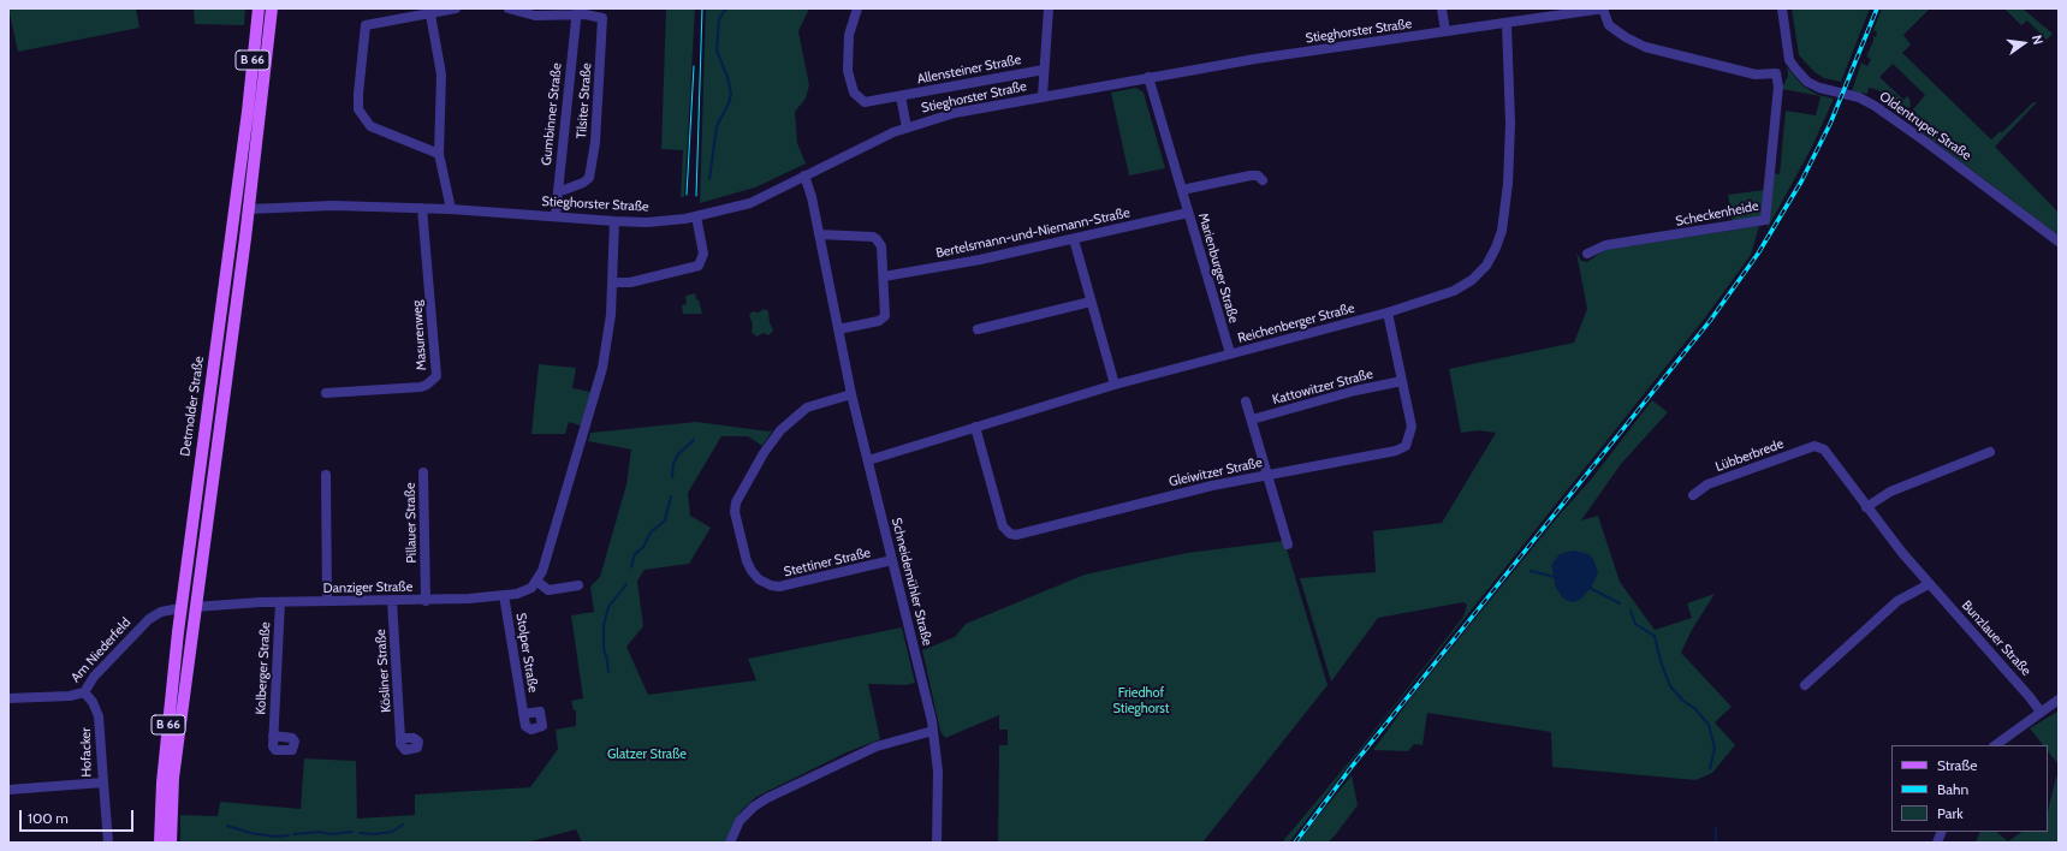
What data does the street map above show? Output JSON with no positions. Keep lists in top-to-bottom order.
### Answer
{
  "streets": {
    "main road": ["B 66", "Detmolder Straße"],
    "street": [
      "Stieghorster Straße",
      "Allensteiner Straße",
      "Tilsiter Straße",
      "Gumbinner Straße",
      "Oldentruper Straße",
      "Scheckenheide",
      "Bertelsmann-und-Niemann-Straße",
      "Marienburger Straße",
      "Reichenberger Straße",
      "Masurenweg",
      "Kattowitzer Straße",
      "Lübberbrede",
      "Gleiwitzer Straße",
      "Pillauer Straße",
      "Stettiner Straße",
      "Schneidemühler Straße",
      "Danziger Straße",
      "Bunzlauer Straße",
      "Am Niederfeld",
      "Stolper Straße",
      "Kolberger Straße",
      "Kösliner Straße",
      "Hofacker"
    ]
  },
  "crossings": [
    ["Stieghorster Straße", "B 66"],
    ["Stieghorster Straße", "Gumbinner Straße"],
    ["Stieghorster Straße", "Scheckenheide"],
    ["Stieghorster Straße", "Marienburger Straße"],
    ["Stieghorster Straße", "Reichenberger Straße"],
    ["Stieghorster Straße", "Masurenweg"],
    ["Stieghorster Straße", "Schneidemühler Straße"],
    ["B 66", "Danziger Straße"],
    ["Tilsiter Straße", "Gumbinner Straße"],
    ["Bertelsmann-und-Niemann-Straße", "Marienburger Straße"],
    ["Marienburger Straße", "Reichenberger Straße"],
    ["Reichenberger Straße", "Gleiwitzer Straße"],
    ["Reichenberger Straße", "Schneidemühler Straße"],
    ["Kattowitzer Straße", "Gleiwitzer Straße"],
    ["Detmolder Straße", "Am Niederfeld"],
    ["Lübberbrede", "Bunzlauer Straße"],
    ["Pillauer Straße", "Danziger Straße"],
    ["Stettiner Straße", "Schneidemühler Straße"],
    ["Danziger Straße", "Stolper Straße"],
    ["Danziger Straße", "Kolberger Straße"],
    ["Danziger Straße", "Kösliner Straße"],
    ["Am Niederfeld", "Hofacker"]
  ],
  "parks": ["Friedhof Stieghorst", "Glatzer Straße"],
  "legend": ["Straße", "Bahn", "Park"],
  "scale_bar": "100 m",
  "north": "right"
}
